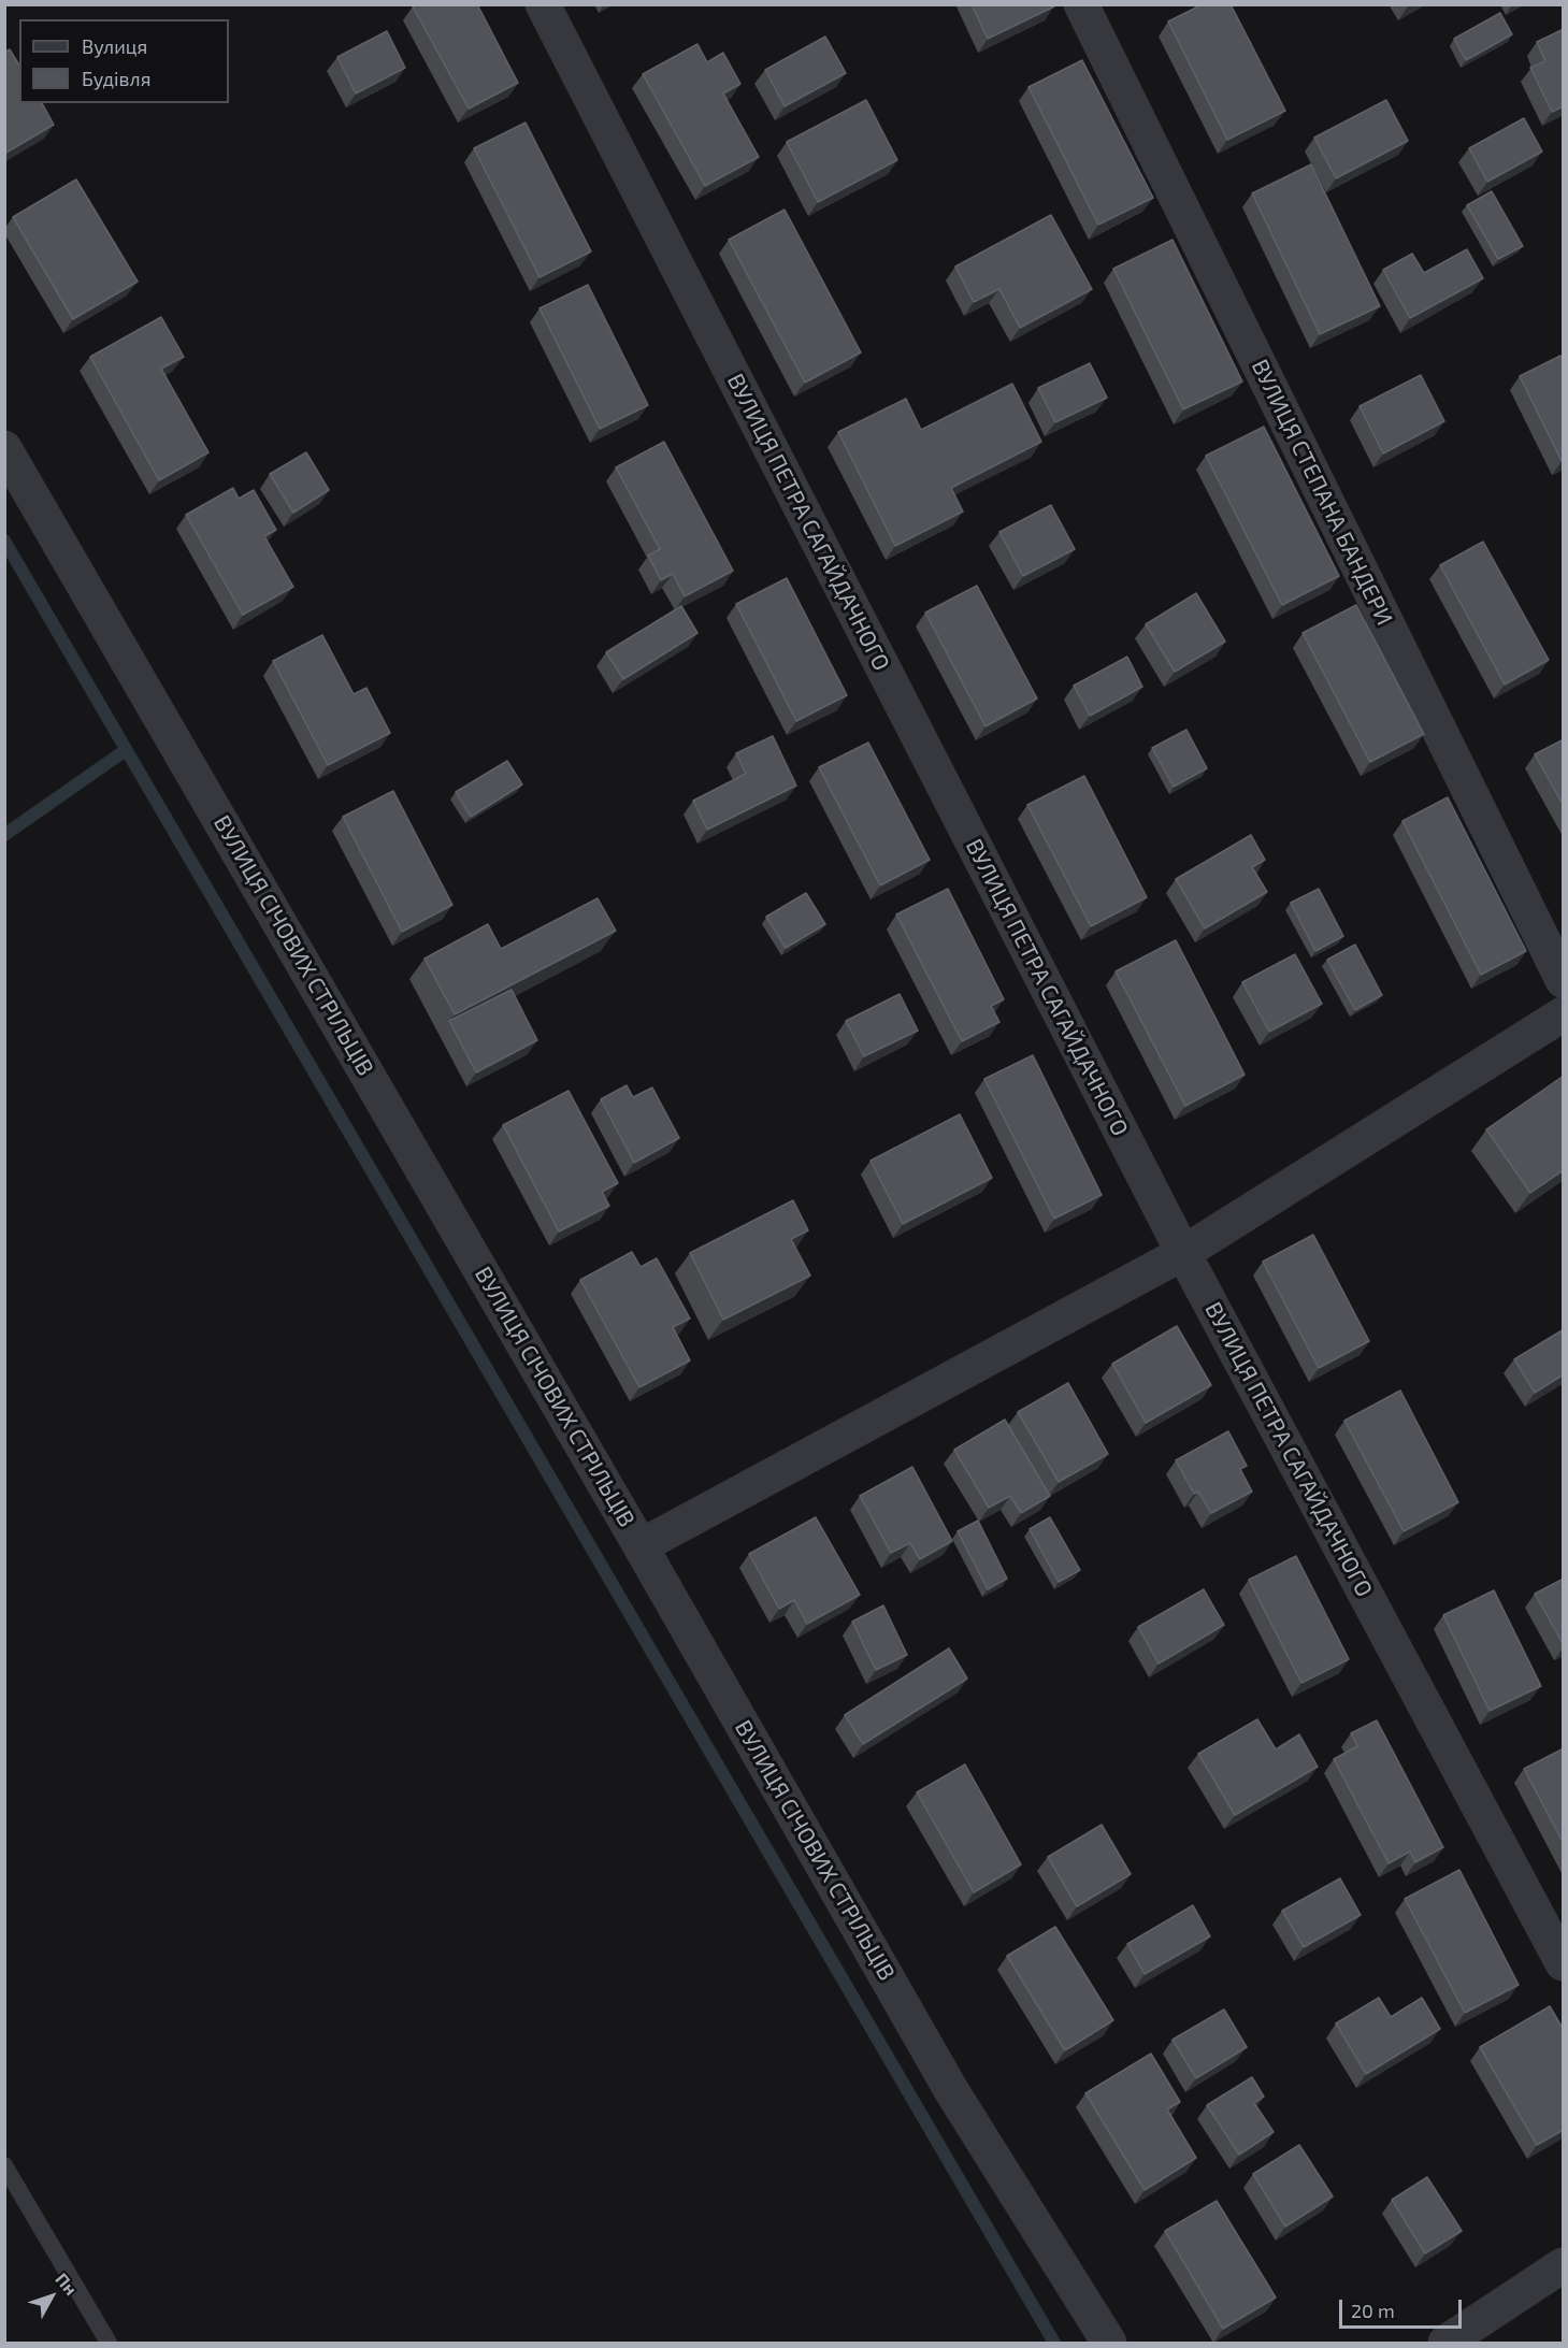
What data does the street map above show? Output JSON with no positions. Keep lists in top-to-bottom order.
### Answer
{
  "streets": {
    "street": ["ВУЛИЦЯ СТЕПАНА БАНДЕРИ", "ВУЛИЦЯ ПЕТРА САГАЙДАЧНОГО", "ВУЛИЦЯ СІЧОВИХ СТРІЛЬЦІВ"]
  },
  "legend": ["Вулиця", "Будівля"],
  "scale_bar": "20 m",
  "north": "top right"
}
